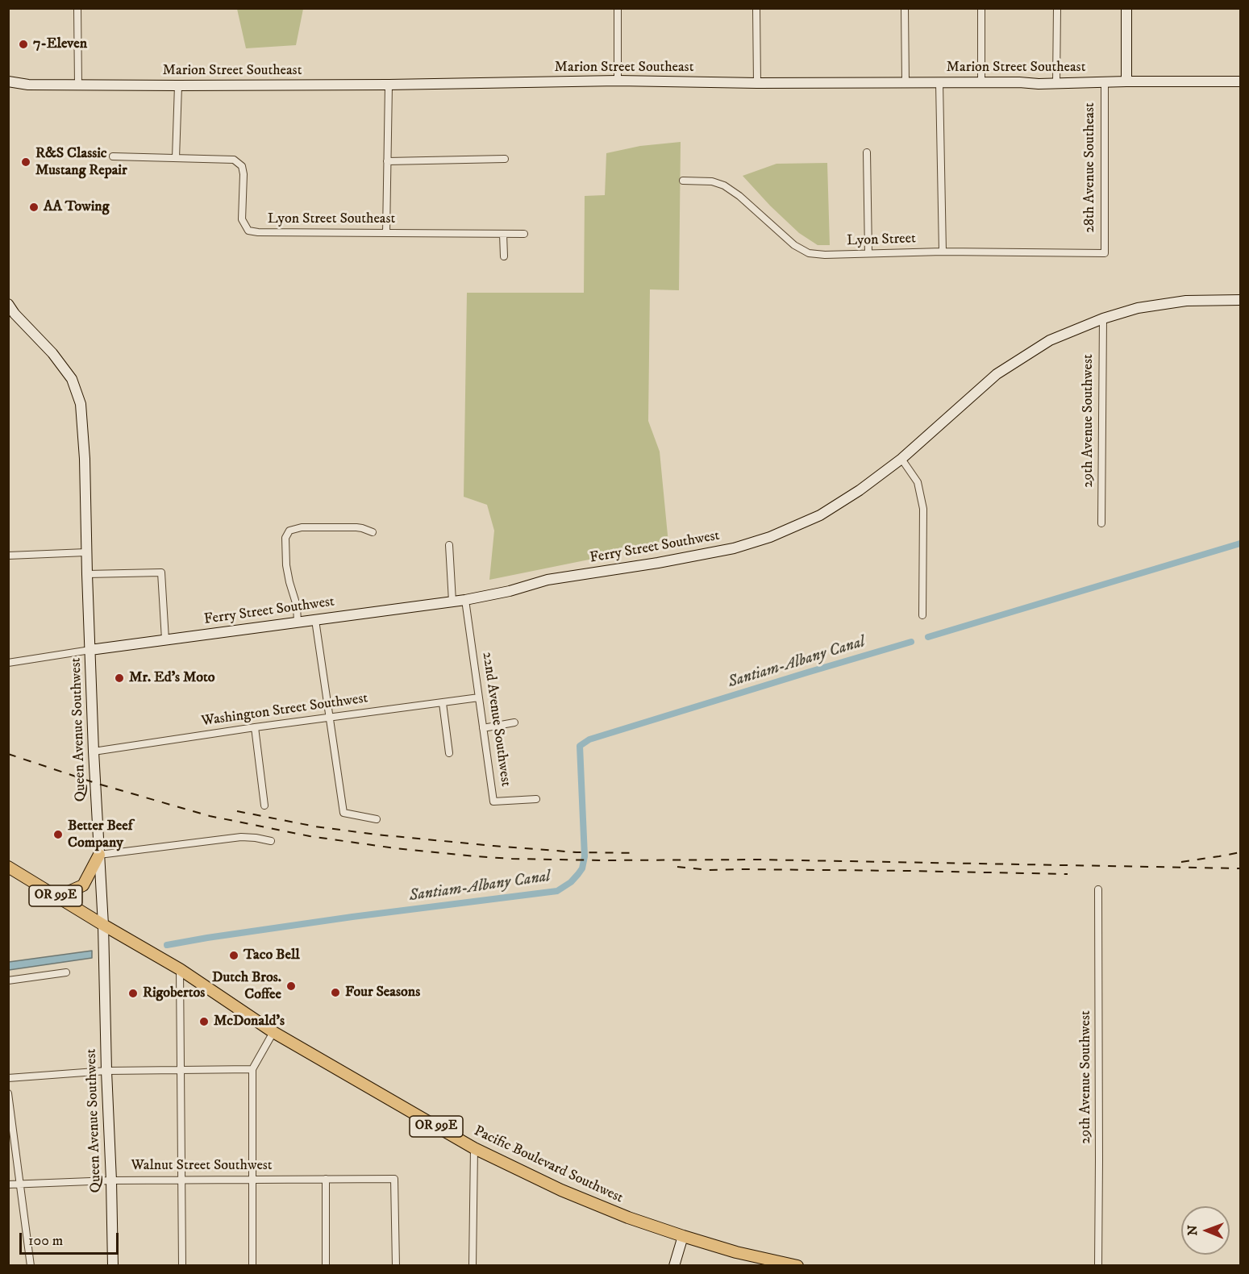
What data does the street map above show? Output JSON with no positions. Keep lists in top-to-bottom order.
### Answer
{
  "streets": {
    "main road": ["OR 99E", "Pacific Boulevard Southwest"],
    "street": [
      "Marion Street Southeast",
      "28th Avenue Southeast",
      "Lyon Street Southeast",
      "Lyon Street",
      "29th Avenue Southwest",
      "Ferry Street Southwest",
      "Washington Street Southwest",
      "22nd Avenue Southwest",
      "Queen Avenue Southwest",
      "Walnut Street Southwest"
    ]
  },
  "crossings": [
    ["Marion Street Southeast", "28th Avenue Southeast"],
    ["28th Avenue Southeast", "Lyon Street"],
    ["29th Avenue Southwest", "Ferry Street Southwest"],
    ["Ferry Street Southwest", "22nd Avenue Southwest"],
    ["Ferry Street Southwest", "Queen Avenue Southwest"],
    ["Washington Street Southwest", "22nd Avenue Southwest"],
    ["Washington Street Southwest", "Queen Avenue Southwest"],
    ["Queen Avenue Southwest", "Pacific Boulevard Southwest"],
    ["Queen Avenue Southwest", "Walnut Street Southwest"]
  ],
  "water": ["Santiam-Albany Canal"],
  "places": [
    "7-Eleven",
    "R&S Classic Mustang Repair",
    "AA Towing",
    "Mr. Ed's Moto",
    "Better Beef Company",
    "Taco Bell",
    "Dutch Bros. Coffee",
    "Four Seasons",
    "Rigobertos",
    "McDonald's"
  ],
  "scale_bar": "100 m",
  "north": "left"
}
